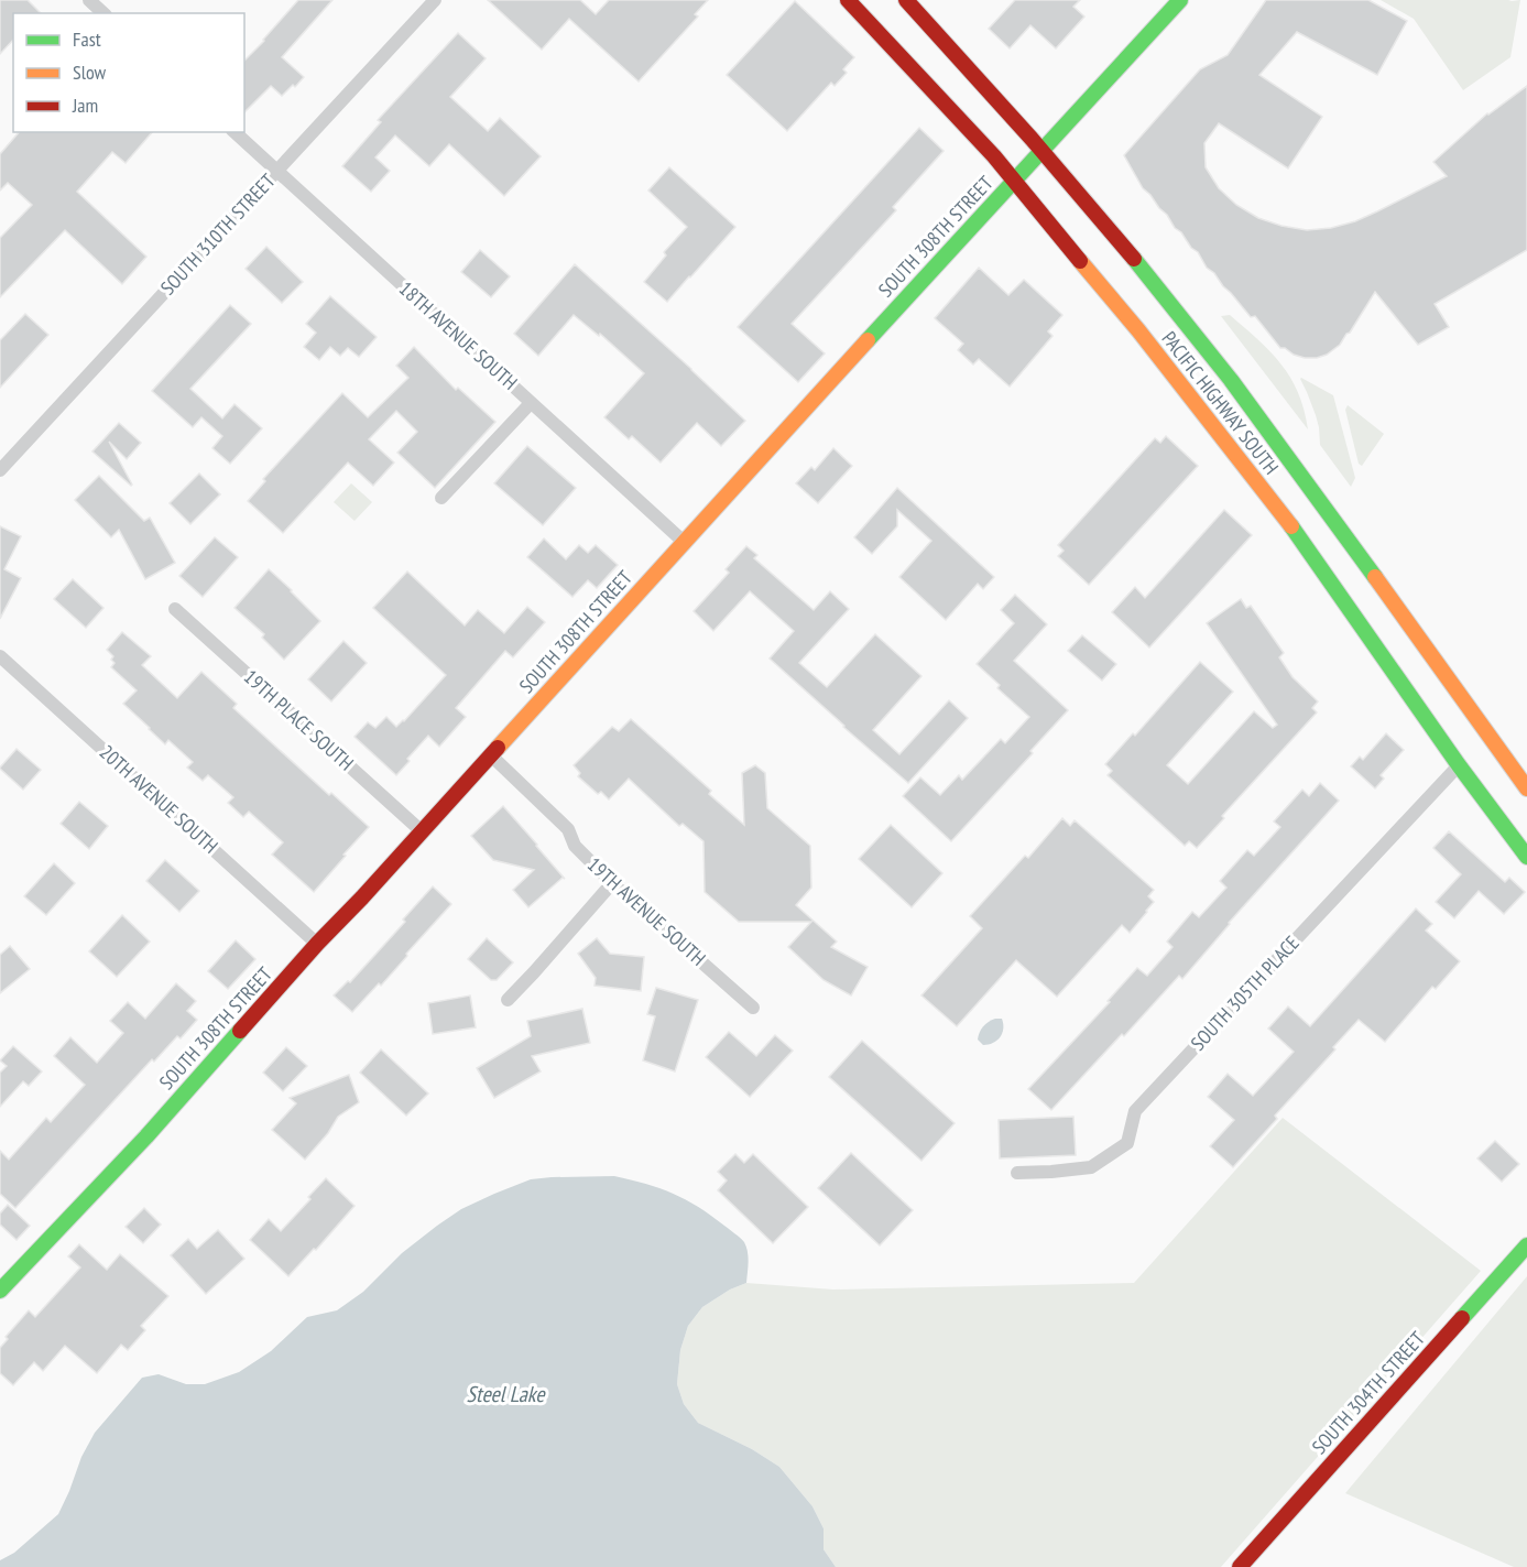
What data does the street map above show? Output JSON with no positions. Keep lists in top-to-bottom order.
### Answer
{
  "streets": {
    "street": [
      "SOUTH 310TH STREET",
      "SOUTH 308TH STREET",
      "18TH AVENUE SOUTH",
      "PACIFIC HIGHWAY SOUTH",
      "19TH PLACE SOUTH",
      "20TH AVENUE SOUTH",
      "19TH AVENUE SOUTH",
      "SOUTH 305TH PLACE",
      "SOUTH 304TH STREET"
    ]
  },
  "crossings": [
    ["SOUTH 310TH STREET", "18TH AVENUE SOUTH"],
    ["SOUTH 308TH STREET", "18TH AVENUE SOUTH"],
    ["SOUTH 308TH STREET", "PACIFIC HIGHWAY SOUTH"],
    ["SOUTH 308TH STREET", "19TH PLACE SOUTH"],
    ["SOUTH 308TH STREET", "20TH AVENUE SOUTH"],
    ["SOUTH 308TH STREET", "19TH AVENUE SOUTH"],
    ["PACIFIC HIGHWAY SOUTH", "SOUTH 305TH PLACE"]
  ],
  "water": ["Steel Lake"],
  "legend": ["Fast", "Slow", "Jam"]
}
